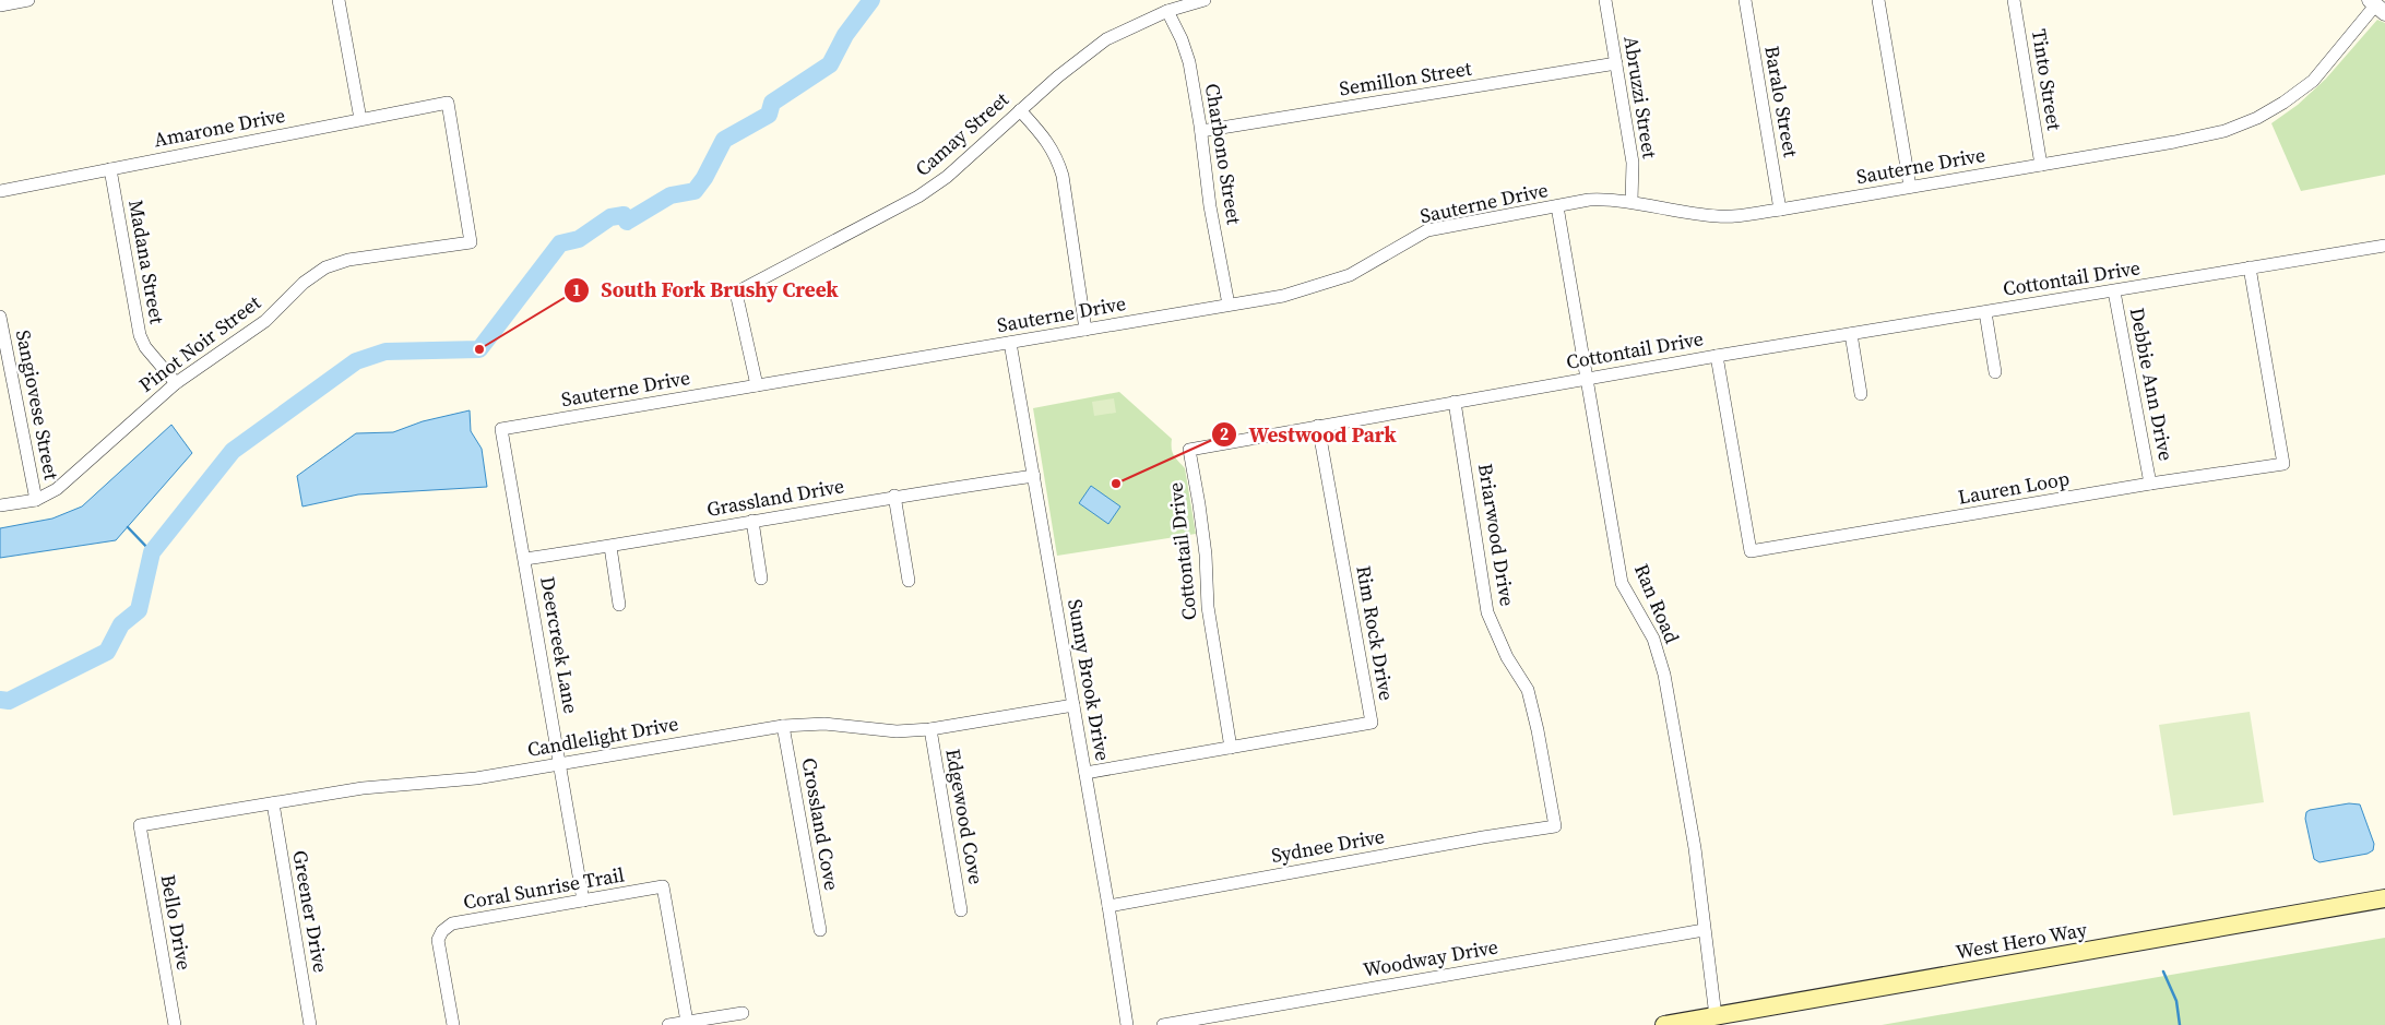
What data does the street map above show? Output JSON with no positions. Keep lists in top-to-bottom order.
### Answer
{
  "streets": {
    "main road": ["West Hero Way"],
    "street": [
      "Semillon Street",
      "Tinto Street",
      "Abruzzi Street",
      "Baralo Street",
      "Amarone Drive",
      "Camay Street",
      "Charbono Street",
      "Sauterne Drive",
      "Madana Street",
      "Cottontail Drive",
      "Pinot Noir Street",
      "Debbie Ann Drive",
      "Sangiovese Street",
      "Lauren Loop",
      "Grassland Drive",
      "Briarwood Drive",
      "Ran Road",
      "Rim Rock Drive",
      "Deercreek Lane",
      "Sunny Brook Drive",
      "Candlelight Drive",
      "Edgewood Cove",
      "Crossland Cove",
      "Sydnee Drive",
      "Coral Sunrise Trail",
      "Greener Drive",
      "Bello Drive",
      "Woodway Drive"
    ]
  },
  "crossings": [
    ["Semillon Street", "Abruzzi Street"],
    ["Semillon Street", "Charbono Street"],
    ["Tinto Street", "Sauterne Drive"],
    ["Abruzzi Street", "Sauterne Drive"],
    ["Baralo Street", "Sauterne Drive"],
    ["Amarone Drive", "Madana Street"],
    ["Amarone Drive", "Pinot Noir Street"],
    ["Camay Street", "Charbono Street"],
    ["Camay Street", "Sauterne Drive"],
    ["Charbono Street", "Sauterne Drive"],
    ["Sauterne Drive", "Ran Road"],
    ["Sauterne Drive", "Deercreek Lane"],
    ["Sauterne Drive", "Sunny Brook Drive"],
    ["Madana Street", "Pinot Noir Street"],
    ["Cottontail Drive", "Debbie Ann Drive"],
    ["Cottontail Drive", "Lauren Loop"],
    ["Cottontail Drive", "Briarwood Drive"],
    ["Cottontail Drive", "Ran Road"],
    ["Cottontail Drive", "Rim Rock Drive"],
    ["Pinot Noir Street", "Sangiovese Street"],
    ["Debbie Ann Drive", "Lauren Loop"],
    ["Grassland Drive", "Deercreek Lane"],
    ["Grassland Drive", "Sunny Brook Drive"],
    ["Briarwood Drive", "Sydnee Drive"],
    ["Ran Road", "West Hero Way"],
    ["Ran Road", "Woodway Drive"],
    ["Rim Rock Drive", "Sunny Brook Drive"],
    ["Deercreek Lane", "Candlelight Drive"],
    ["Deercreek Lane", "Coral Sunrise Trail"],
    ["Sunny Brook Drive", "Candlelight Drive"],
    ["Sunny Brook Drive", "Sydnee Drive"],
    ["Candlelight Drive", "Edgewood Cove"],
    ["Candlelight Drive", "Crossland Cove"],
    ["Candlelight Drive", "Greener Drive"],
    ["Candlelight Drive", "Bello Drive"]
  ],
  "places": ["South Fork Brushy Creek", "Westwood Park"]
}
